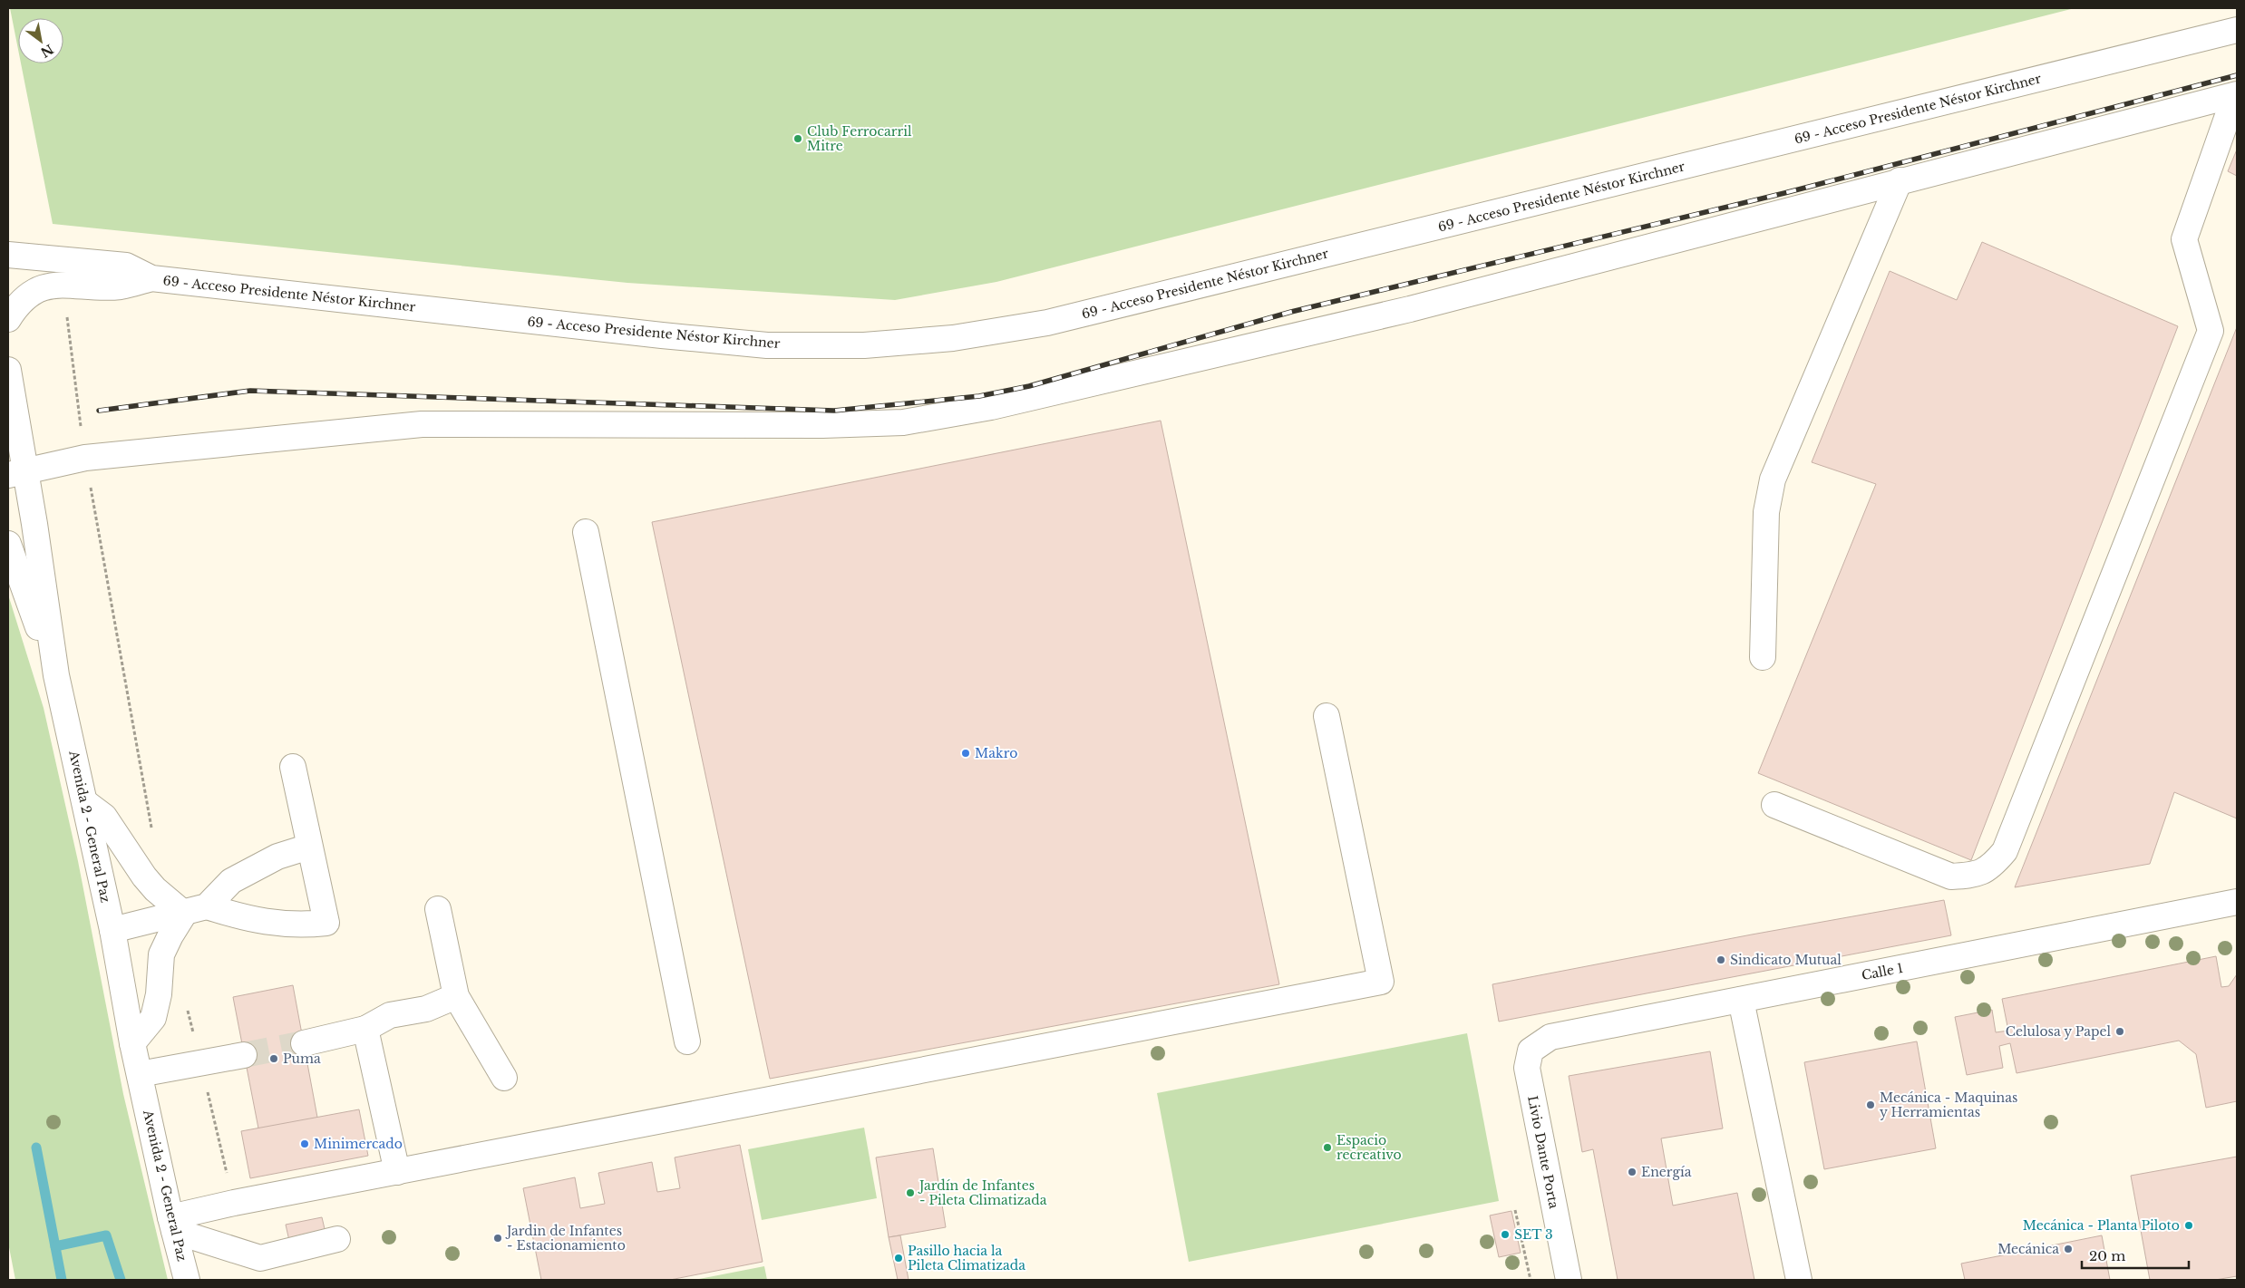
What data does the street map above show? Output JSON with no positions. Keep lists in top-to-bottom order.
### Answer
{
  "streets": {
    "street": [
      "69 - Acceso Presidente Néstor Kirchner",
      "Avenida 2 - General Paz",
      "Calle 1",
      "Livio Dante Porta"
    ]
  },
  "crossings": [
    ["Calle 1", "Livio Dante Porta"]
  ],
  "places": [
    "Club Ferrocarril Mitre",
    "Makro",
    "Sindicato Mutual",
    "Celulosa y Papel",
    "Puma",
    "Mecánica - Maquinas y Herramientas",
    "Minimercado",
    "Espacio recreativo",
    "Energía",
    "Jardín de Infantes - Pileta Climatizada",
    "Mecánica - Planta Piloto",
    "SET 3",
    "Jardin de Infantes - Estacionamiento",
    "Mecánica",
    "Pasillo hacia la Pileta Climatizada"
  ],
  "scale_bar": "20 m",
  "north": "bottom right"
}
